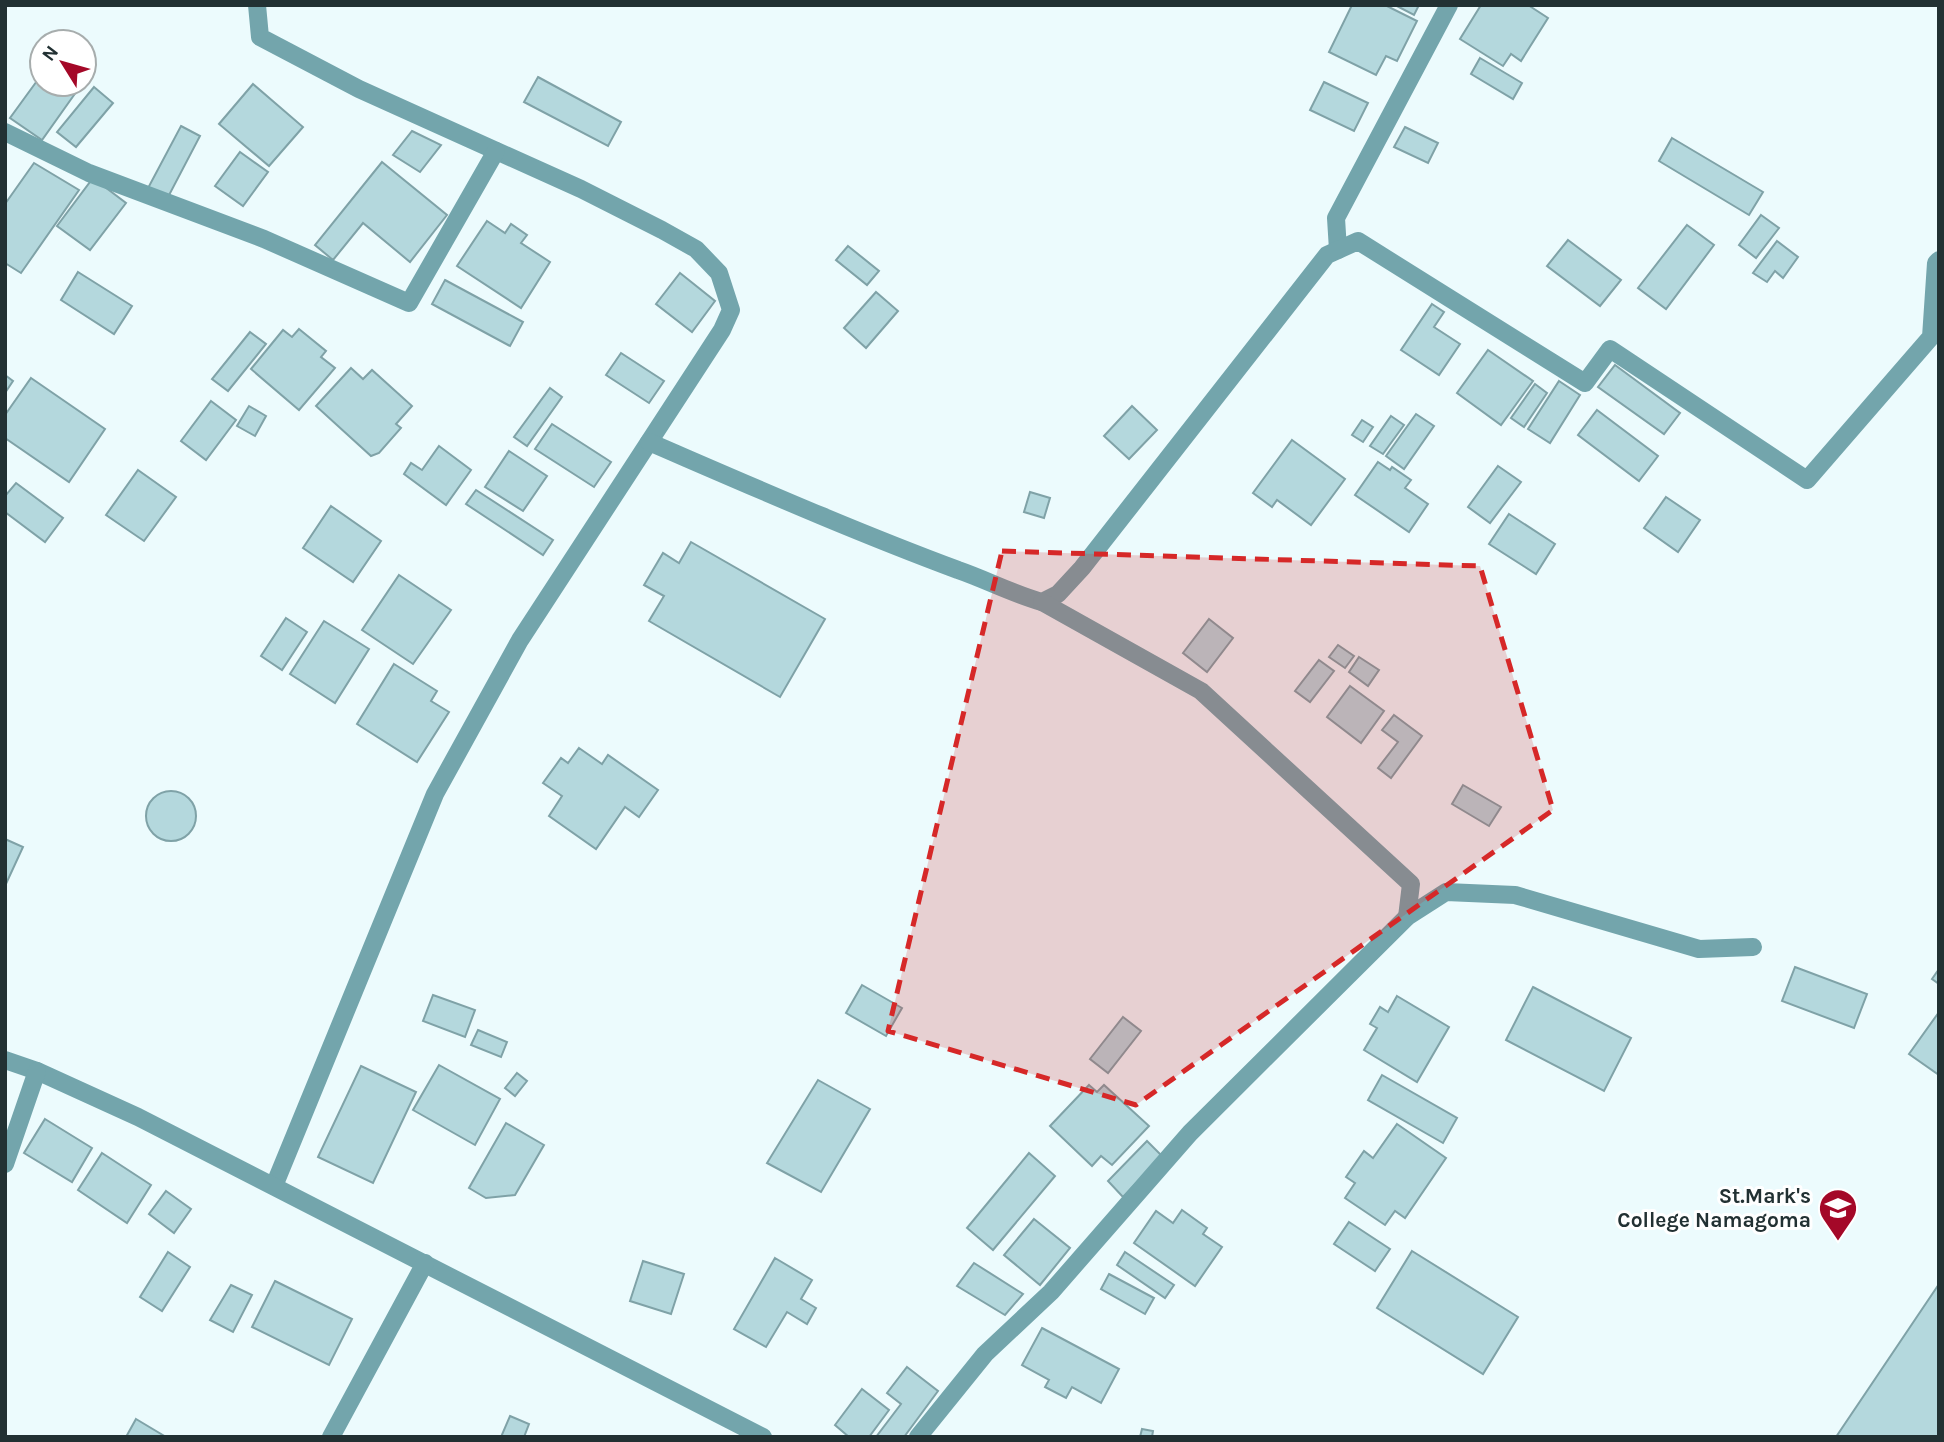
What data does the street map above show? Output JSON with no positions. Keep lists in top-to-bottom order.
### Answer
{
  "places": {
    "school or university": ["St.Mark's College Namagoma"]
  },
  "north": "top left"
}
